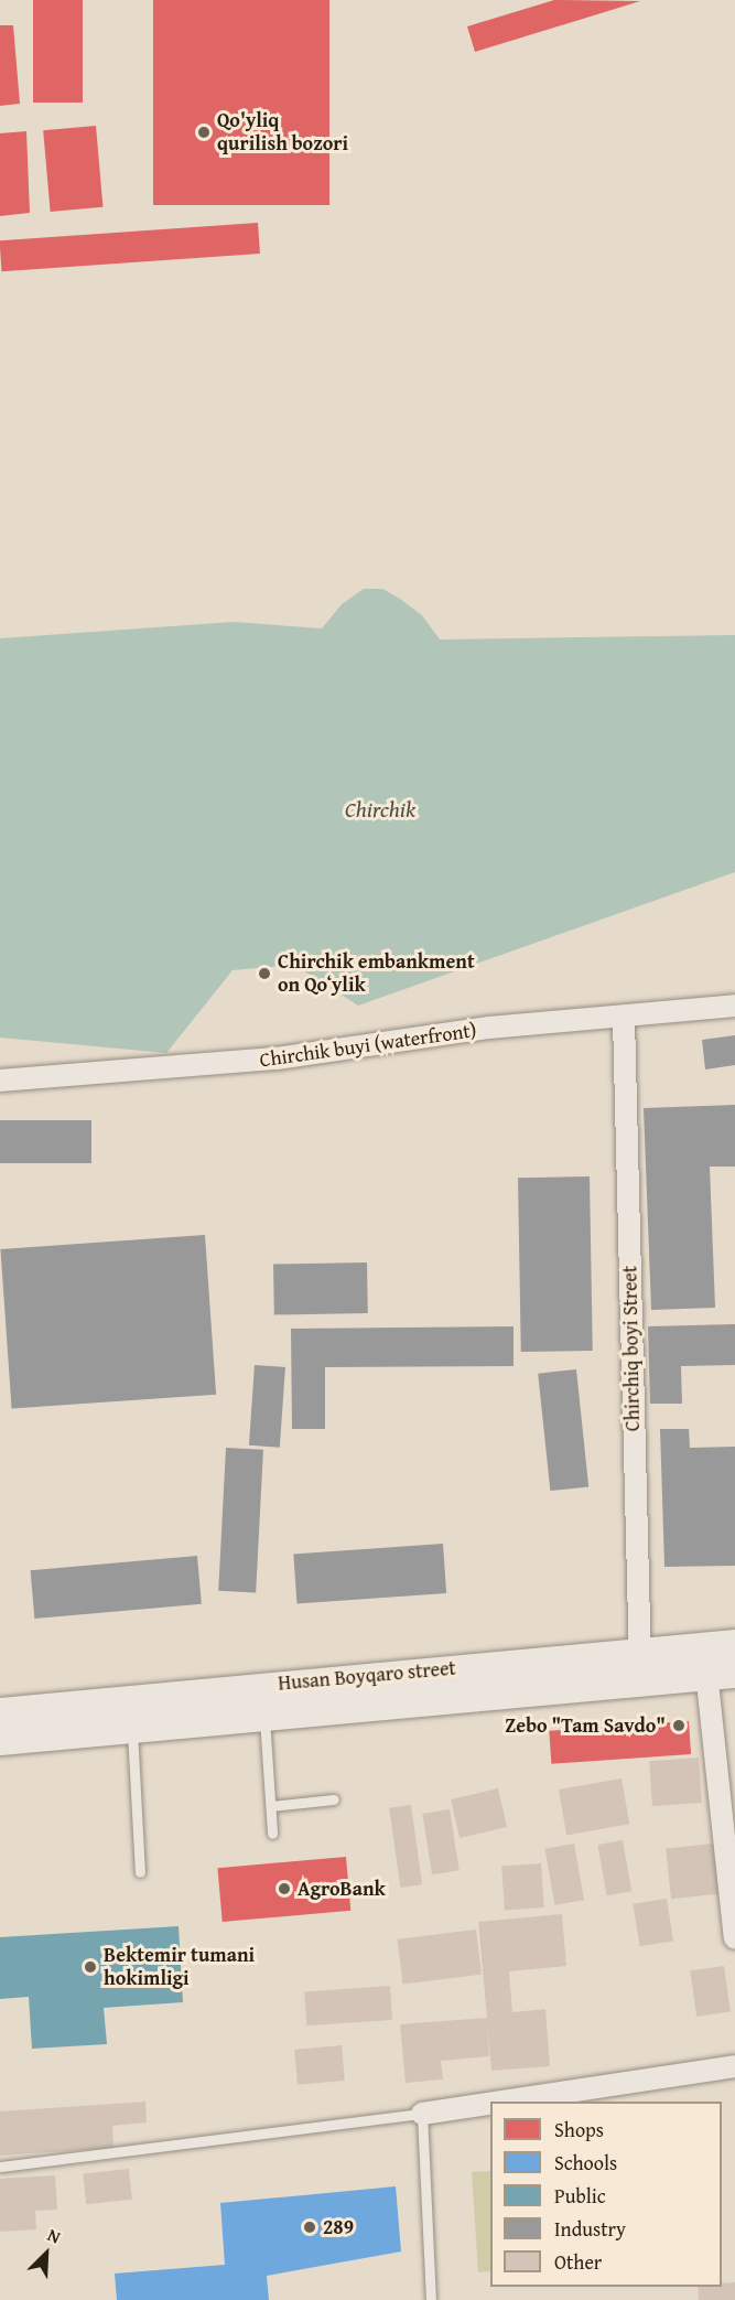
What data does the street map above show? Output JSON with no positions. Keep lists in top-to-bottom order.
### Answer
{
  "streets": {
    "main road": ["Husan Boyqaro street"],
    "street": ["Chirchik buyi (waterfront)", "Chirchiq boyi Street"]
  },
  "crossings": [
    ["Chirchik buyi (waterfront)", "Chirchiq boyi Street"],
    ["Chirchiq boyi Street", "Husan Boyqaro street"]
  ],
  "water": ["Chirchik"],
  "places": [
    "Qo'yliq qurilish bozori",
    "Chirchik embankment on Qoʻylik",
    "Zebo \"Tam Savdo\"",
    "AgroBank",
    "Bektemir tumani hokimligi",
    "289"
  ],
  "legend": [
    "Shops",
    "Schools",
    "Public",
    "Industry",
    "Other"
  ],
  "north": "top right"
}
